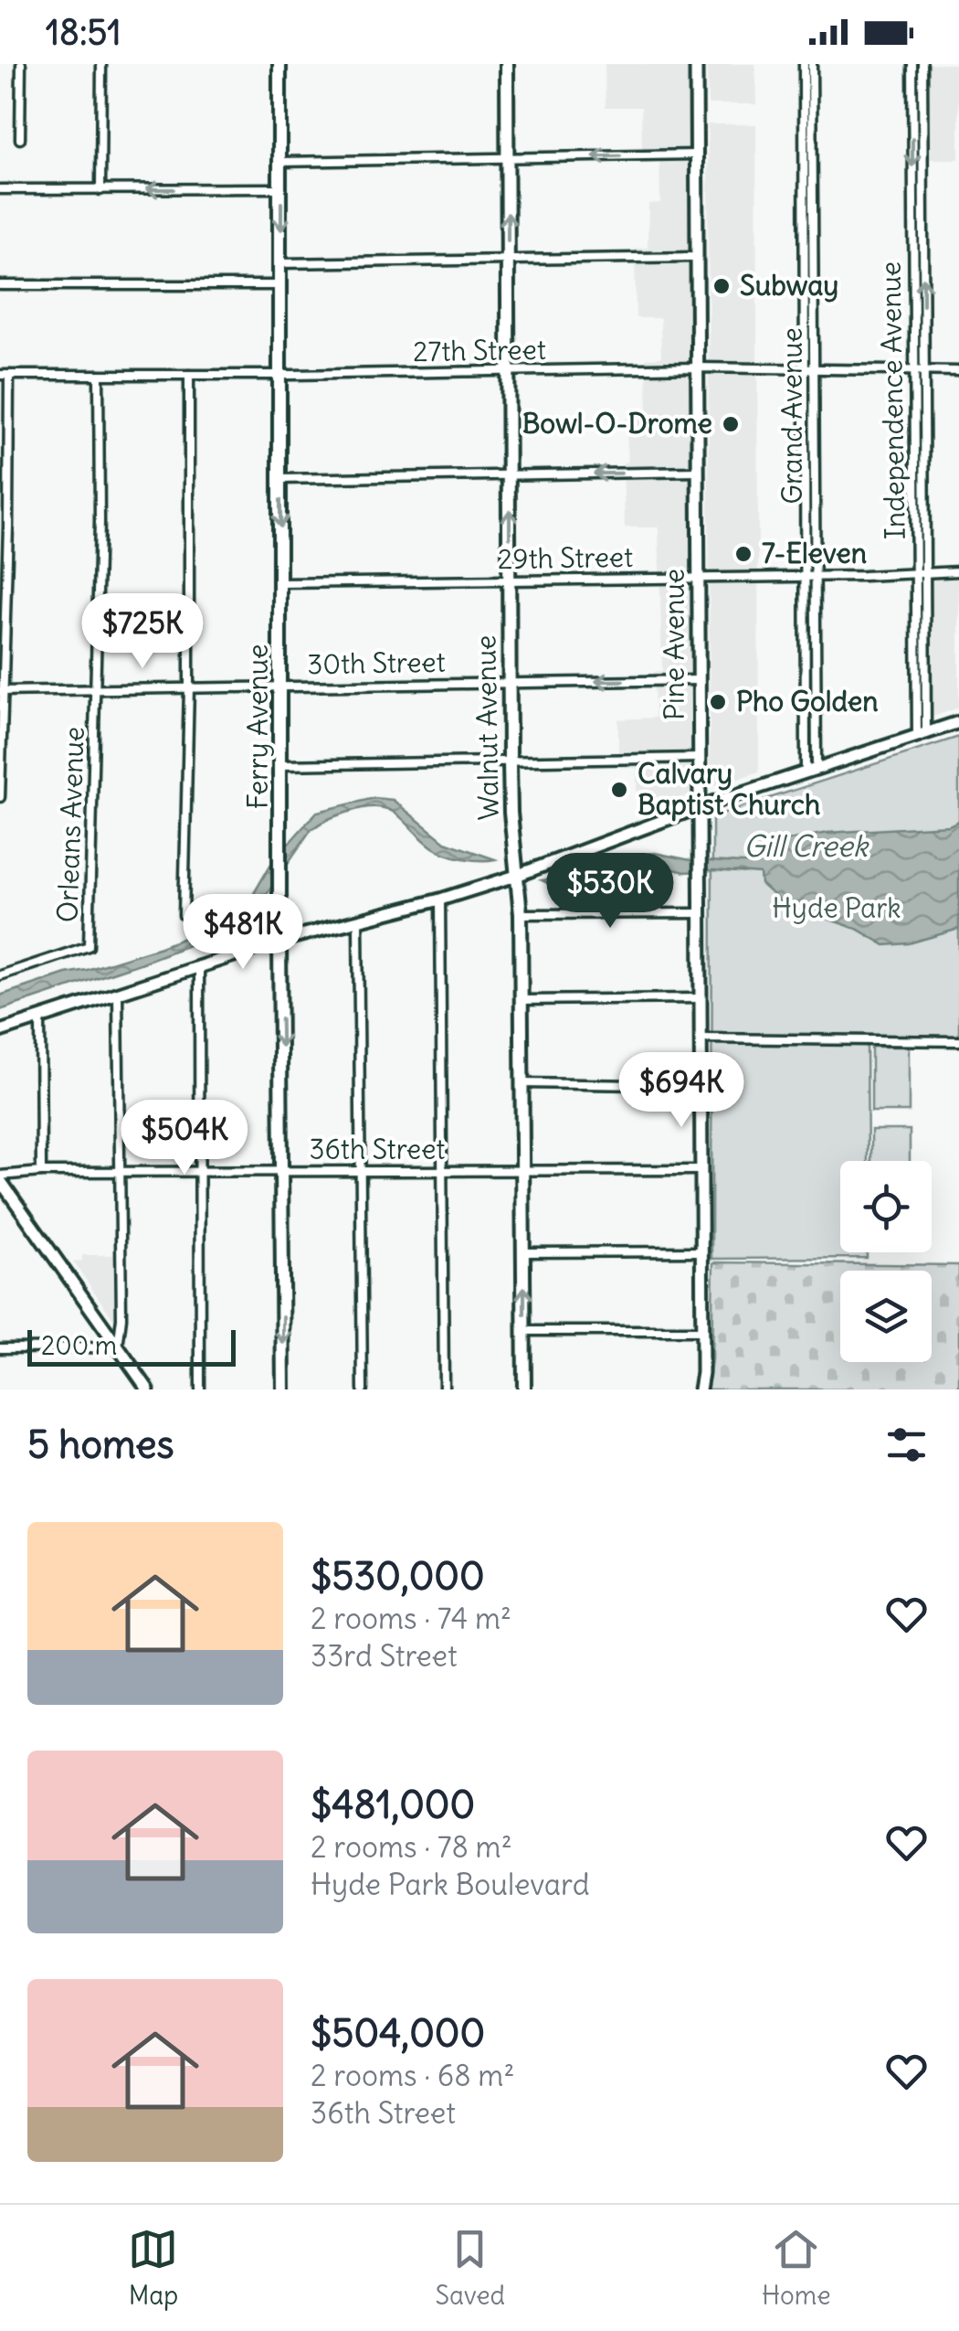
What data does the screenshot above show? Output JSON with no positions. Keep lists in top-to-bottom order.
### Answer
{
  "streets": {
    "main road": ["Pine Avenue", "Ferry Avenue", "Walnut Avenue"],
    "street": [
      "27th Street",
      "Independence Avenue",
      "Grand Avenue",
      "29th Street",
      "30th Street",
      "Orleans Avenue",
      "36th Street"
    ]
  },
  "crossings": [
    ["27th Street", "Independence Avenue"],
    ["27th Street", "Grand Avenue"],
    ["27th Street", "Pine Avenue"],
    ["27th Street", "Ferry Avenue"],
    ["27th Street", "Walnut Avenue"],
    ["27th Street", "Orleans Avenue"],
    ["Independence Avenue", "29th Street"],
    ["Grand Avenue", "29th Street"],
    ["29th Street", "Pine Avenue"],
    ["29th Street", "Ferry Avenue"],
    ["29th Street", "Walnut Avenue"],
    ["Pine Avenue", "30th Street"],
    ["Pine Avenue", "36th Street"],
    ["30th Street", "Ferry Avenue"],
    ["30th Street", "Walnut Avenue"],
    ["30th Street", "Orleans Avenue"],
    ["Ferry Avenue", "36th Street"],
    ["Walnut Avenue", "36th Street"]
  ],
  "one_way": ["Ferry Avenue"],
  "water": ["Gill Creek"],
  "parks": ["Hyde Park"],
  "places": [
    "Subway",
    "Bowl-O-Drome",
    "7-Eleven",
    "Pho Golden",
    "Calvary Baptist Church"
  ],
  "scale_bar": "200 m",
  "page": {
    "status": "18:51",
    "price": [
      "$725K",
      "$530K",
      "$481K",
      "$694K",
      "$504K"
    ],
    "scale": "200 m",
    "heading": "5 homes",
    "list": [
      {
        "name": "$530,000",
        "note": "2 rooms · 74 m² · 33rd Street"
      },
      {
        "name": "$481,000",
        "note": "2 rooms · 78 m² · Hyde Park Boulevard"
      },
      {
        "name": "$504,000",
        "note": "2 rooms · 68 m² · 36th Street"
      }
    ],
    "tabs": ["Map", "Saved", "Home"]
  }
}
